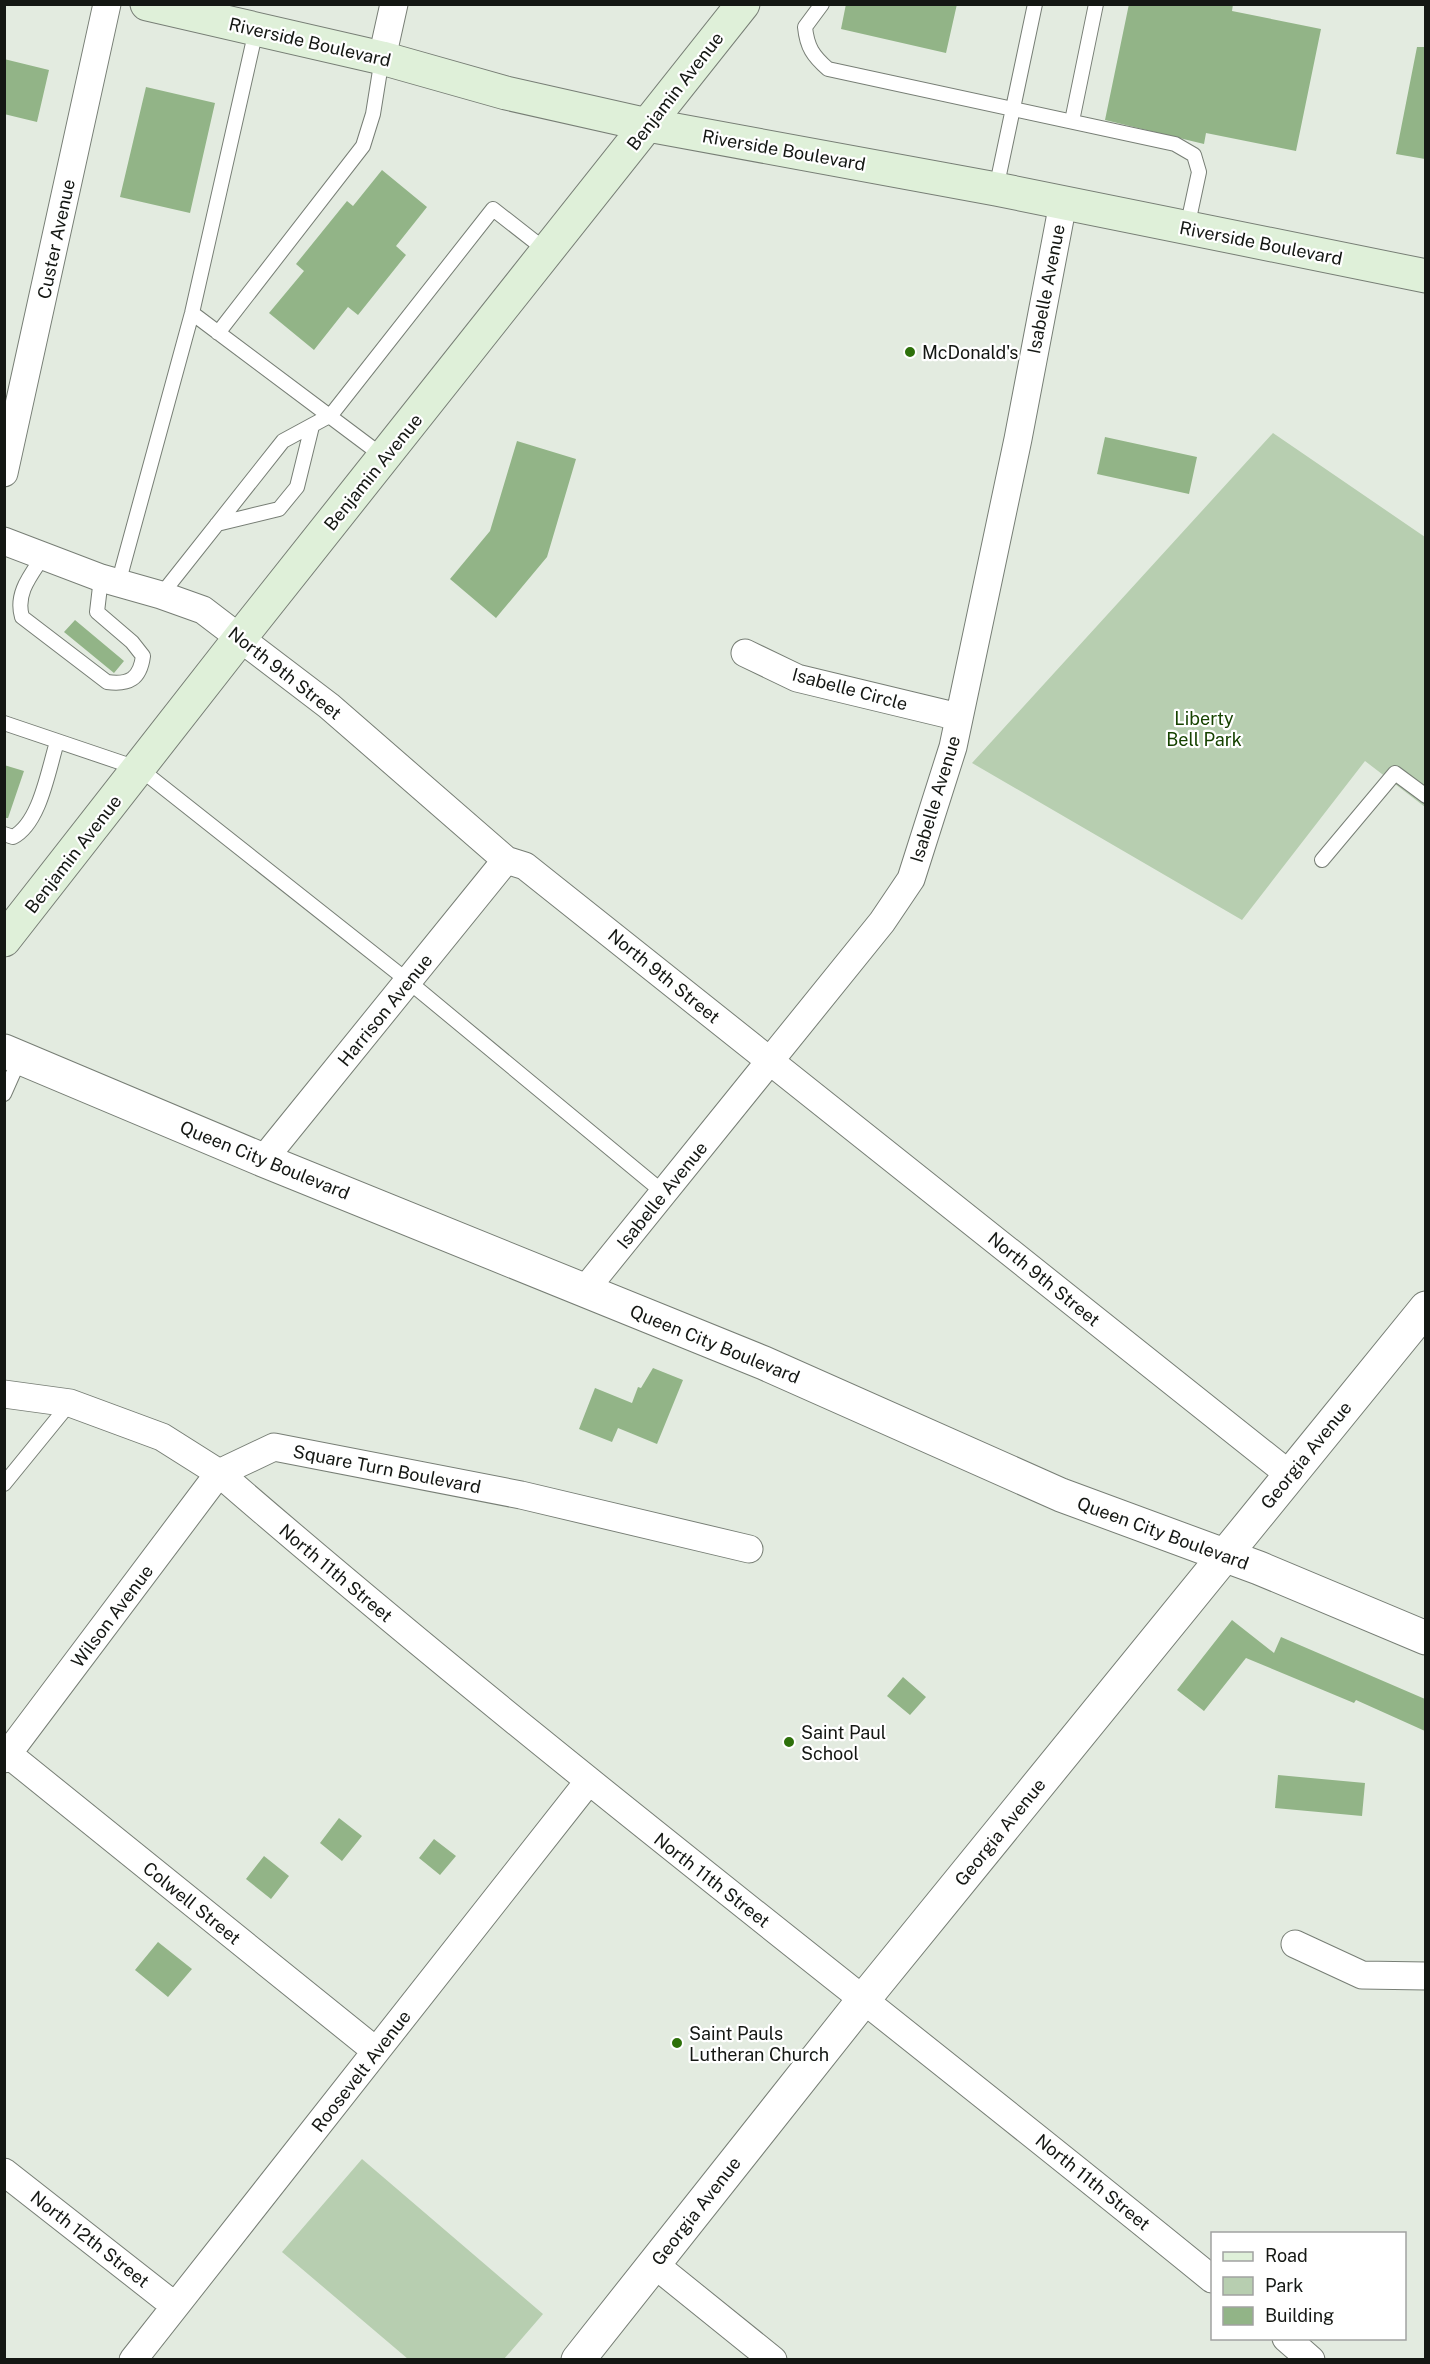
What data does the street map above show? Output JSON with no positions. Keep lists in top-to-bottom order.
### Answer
{
  "streets": {
    "main road": ["Riverside Boulevard", "Benjamin Avenue"],
    "street": [
      "Custer Avenue",
      "Isabelle Avenue",
      "North 9th Street",
      "Isabelle Circle",
      "Harrison Avenue",
      "Queen City Boulevard",
      "Georgia Avenue",
      "Square Turn Boulevard",
      "North 11th Street",
      "Wilson Avenue",
      "Colwell Street",
      "Roosevelt Avenue",
      "North 12th Street"
    ]
  },
  "crossings": [
    ["Riverside Boulevard", "Benjamin Avenue"],
    ["Riverside Boulevard", "Isabelle Avenue"],
    ["Benjamin Avenue", "North 9th Street"],
    ["Isabelle Avenue", "North 9th Street"],
    ["Isabelle Avenue", "Isabelle Circle"],
    ["Isabelle Avenue", "Queen City Boulevard"],
    ["North 9th Street", "Harrison Avenue"],
    ["North 9th Street", "Georgia Avenue"],
    ["Harrison Avenue", "Queen City Boulevard"],
    ["Queen City Boulevard", "Georgia Avenue"],
    ["Georgia Avenue", "North 11th Street"],
    ["Square Turn Boulevard", "North 11th Street"],
    ["Square Turn Boulevard", "Wilson Avenue"],
    ["North 11th Street", "Wilson Avenue"],
    ["North 11th Street", "Roosevelt Avenue"],
    ["Wilson Avenue", "Colwell Street"],
    ["Colwell Street", "Roosevelt Avenue"],
    ["Roosevelt Avenue", "North 12th Street"]
  ],
  "parks": ["Liberty Bell Park"],
  "places": ["McDonald's", "Saint Paul School", "Saint Pauls Lutheran Church"],
  "legend": ["Road", "Park", "Building"]
}
